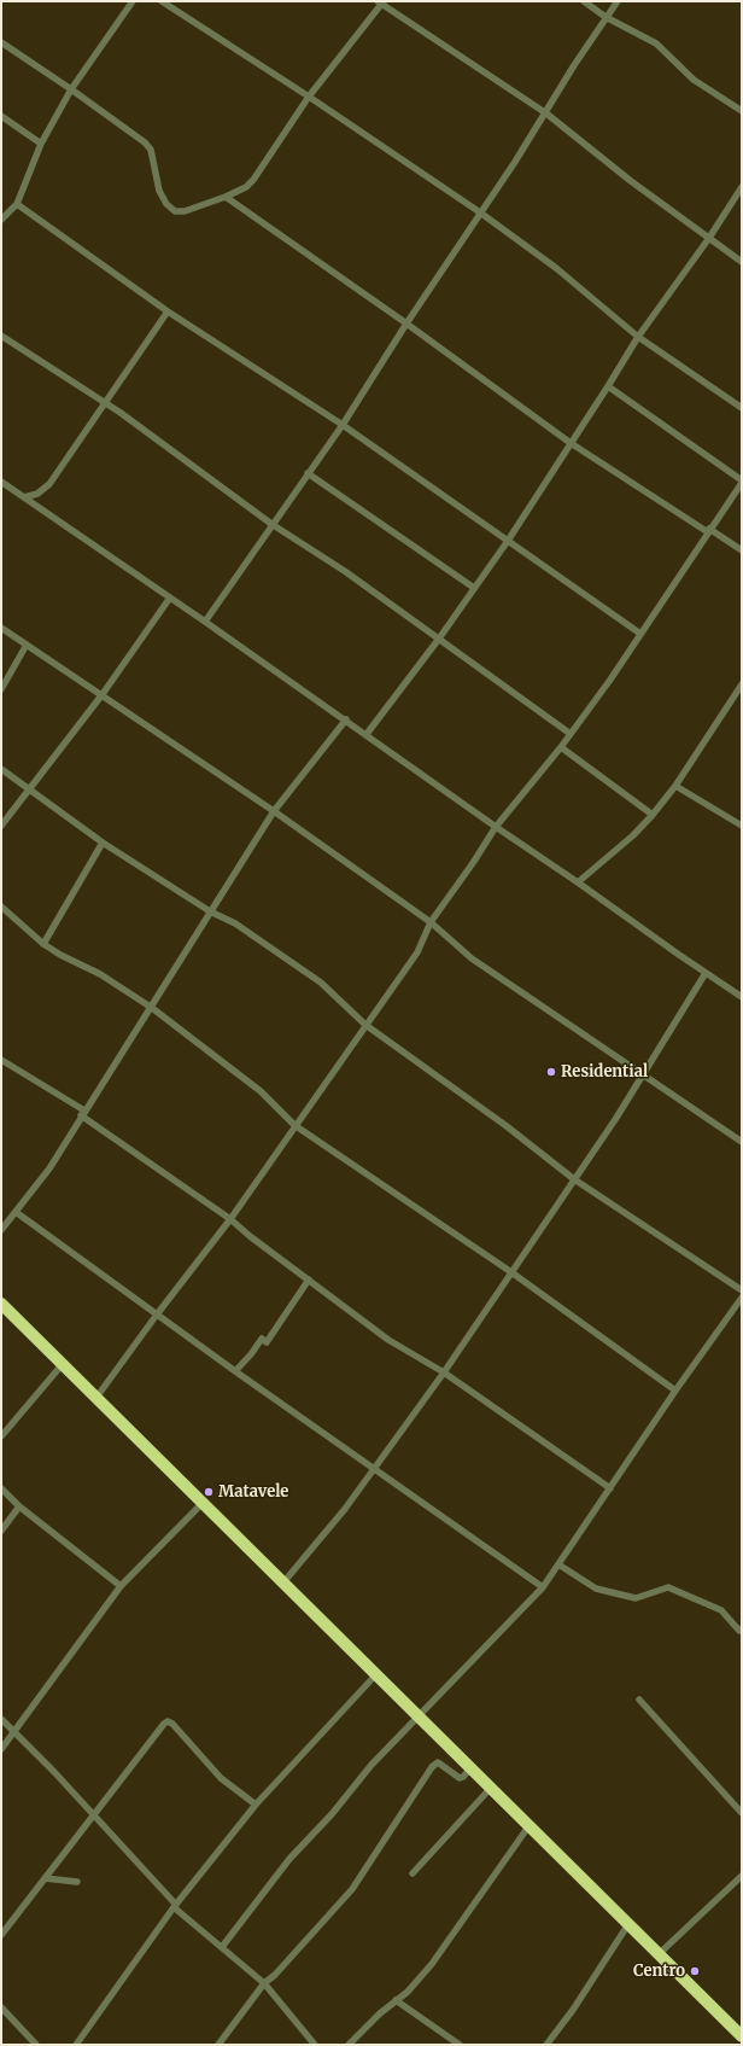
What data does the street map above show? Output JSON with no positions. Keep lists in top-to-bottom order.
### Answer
{
  "places": ["Residential", "Matavele", "Centro"]
}
